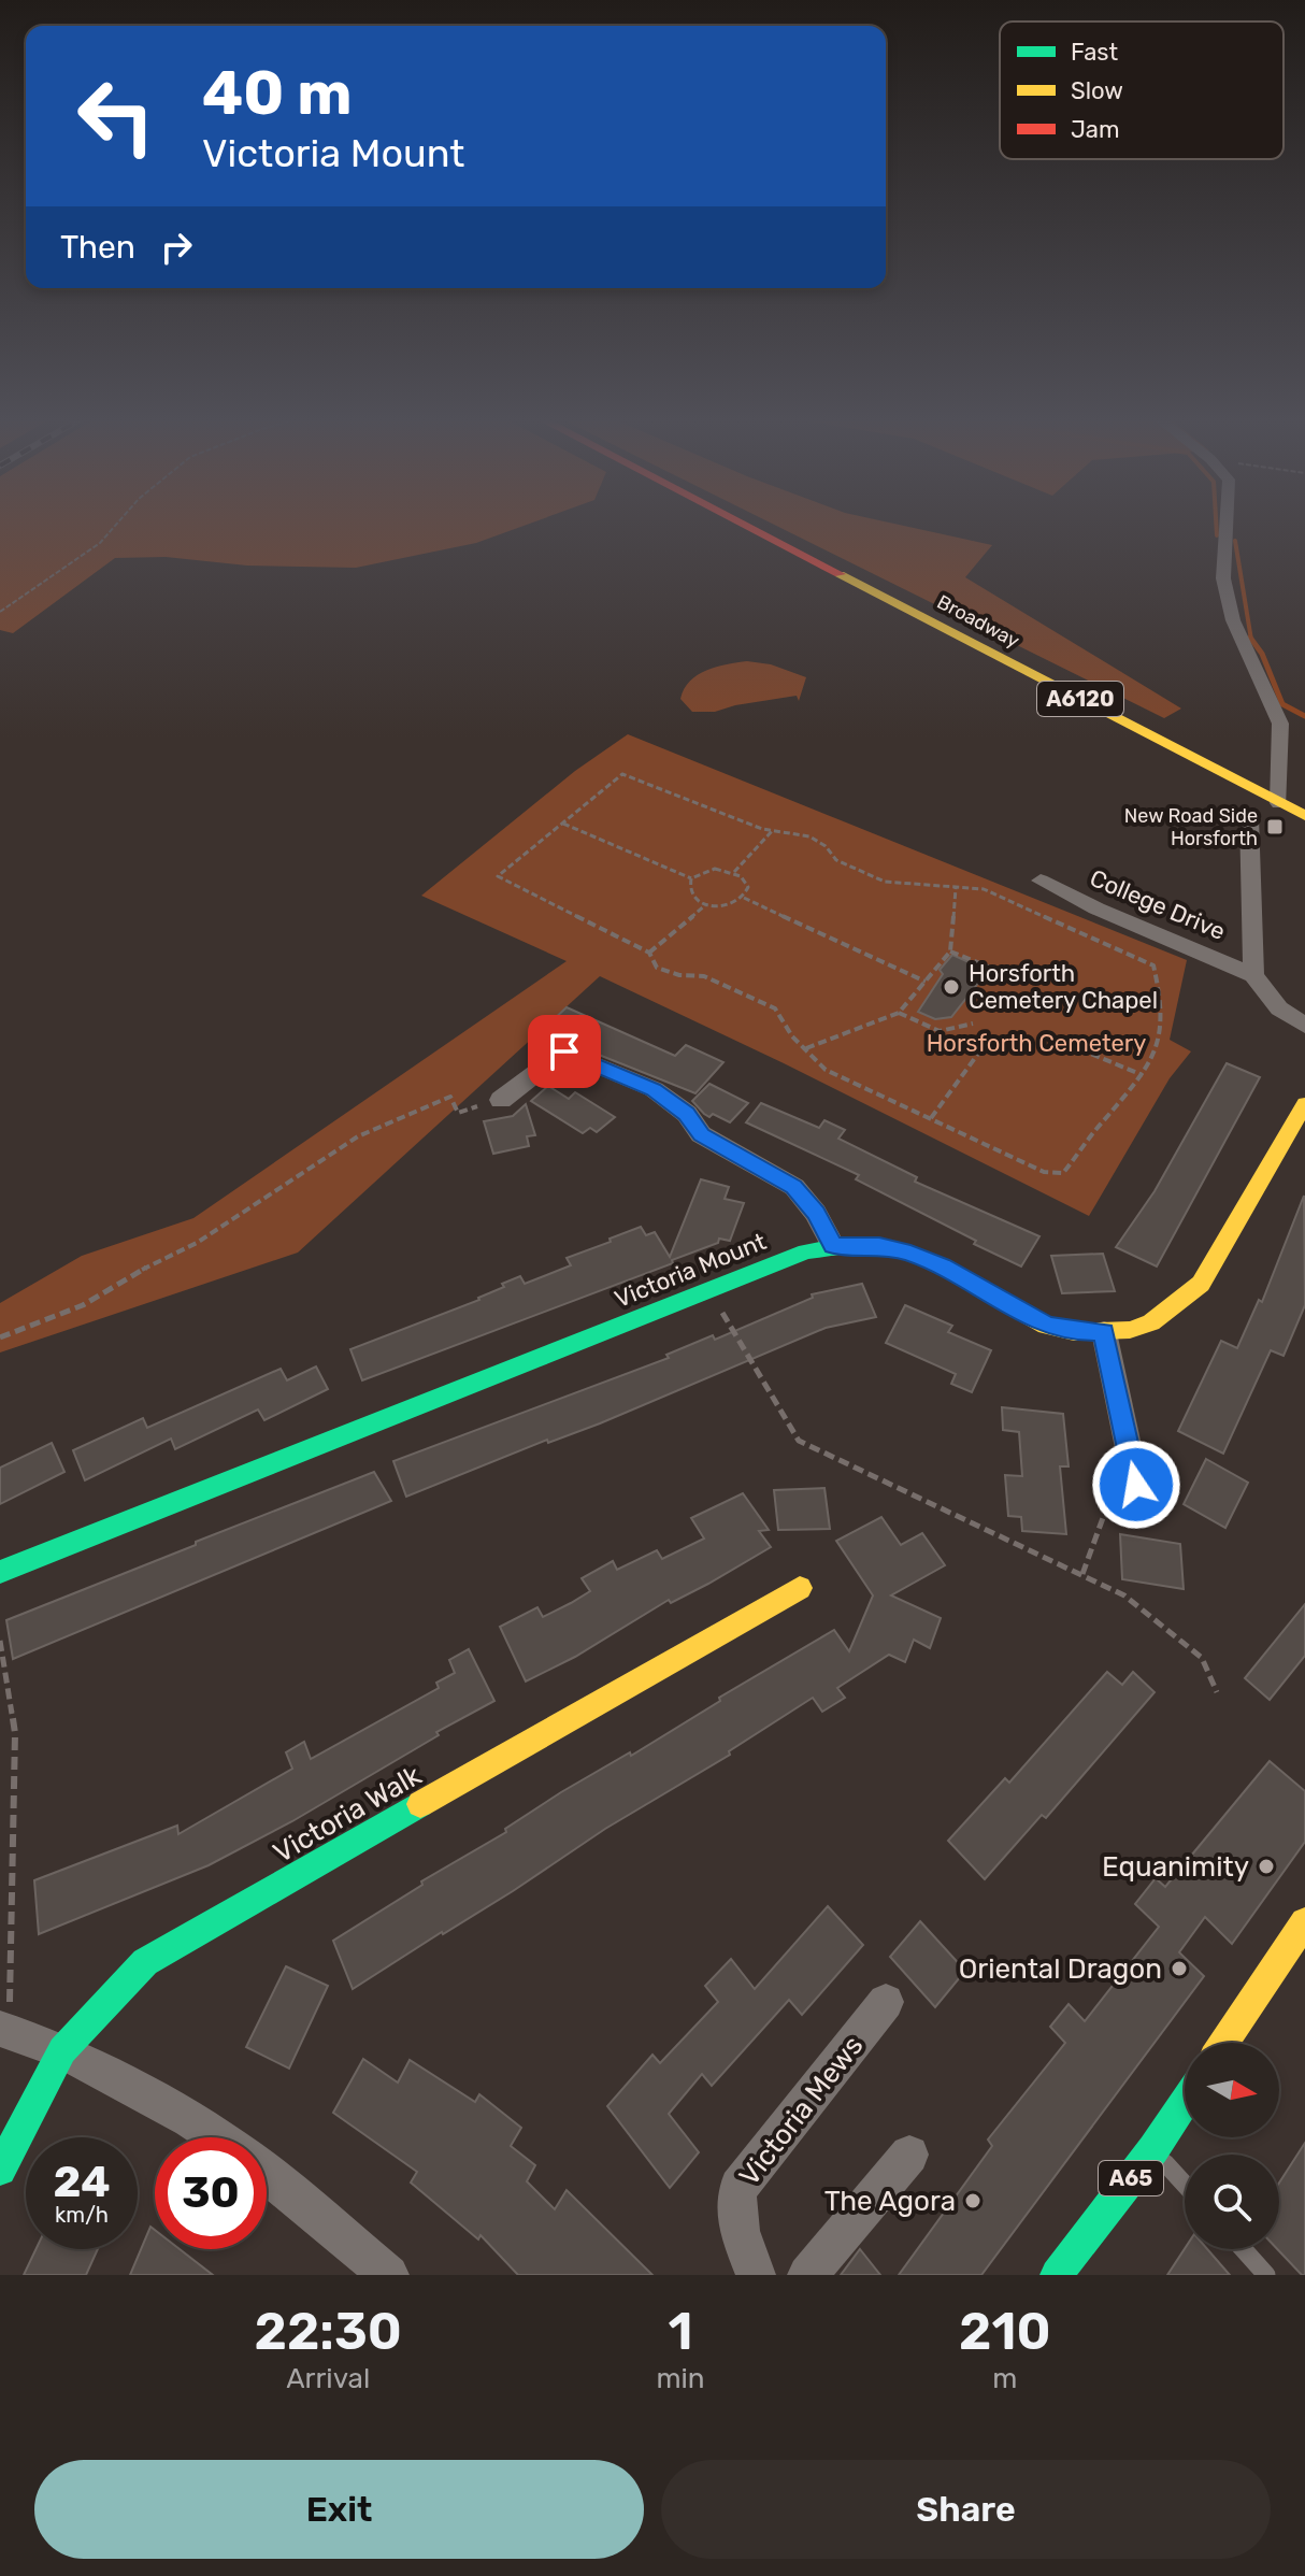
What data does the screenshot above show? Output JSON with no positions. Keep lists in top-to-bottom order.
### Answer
{
  "streets": {
    "main road": [
      "Broadway",
      "A6120",
      "Victoria Mount",
      "Victoria Walk",
      "A65"
    ],
    "street": ["College Drive", "Victoria Mews"]
  },
  "parks": ["Horsforth Cemetery"],
  "places": {
    "transit": ["New Road Side Horsforth"],
    "other": [
      "Horsforth Cemetery Chapel",
      "Equanimity",
      "Oriental Dragon",
      "The Agora"
    ]
  },
  "legend": ["Fast", "Slow", "Jam"],
  "north": "right",
  "page": {
    "turn": ["40 m", "Victoria Mount"],
    "then": "Then",
    "speed": "24 km/h",
    "limit": "30",
    "eta": [
      "22:30",
      "Arrival",
      "1",
      "min",
      "210",
      "m"
    ],
    "buttons": ["Exit", "Share"]
  }
}
